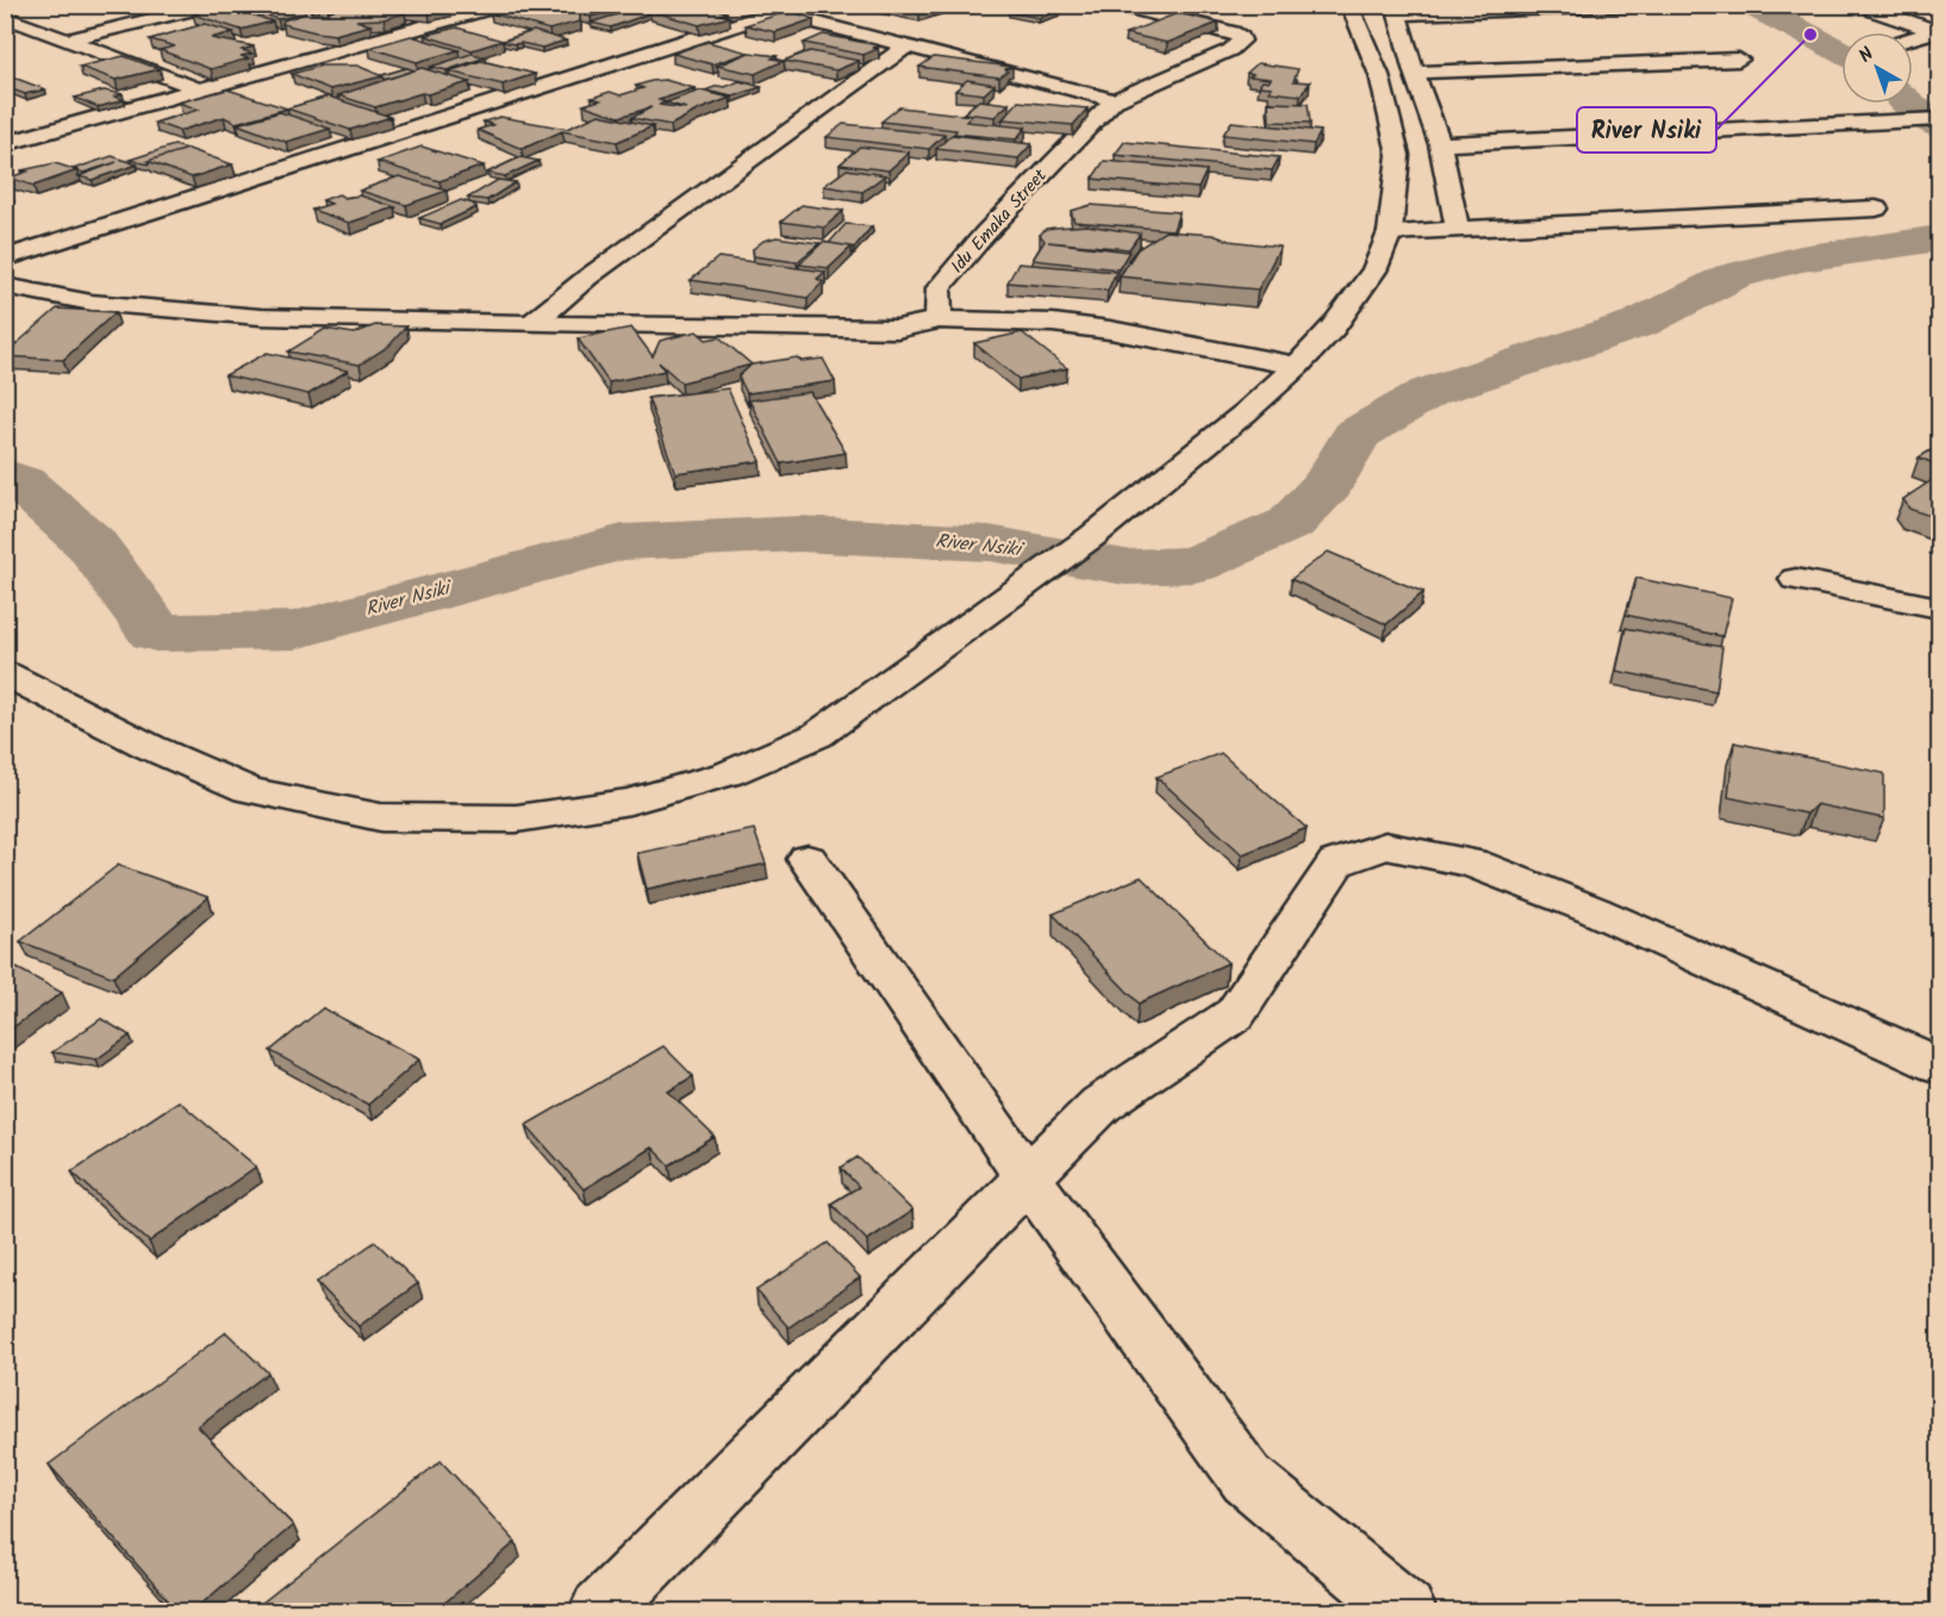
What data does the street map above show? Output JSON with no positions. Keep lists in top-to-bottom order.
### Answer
{
  "streets": {
    "street": ["Idu Emaka Street"]
  },
  "water": ["River Nsiki"],
  "places": ["River Nsiki"],
  "north": "top left"
}
